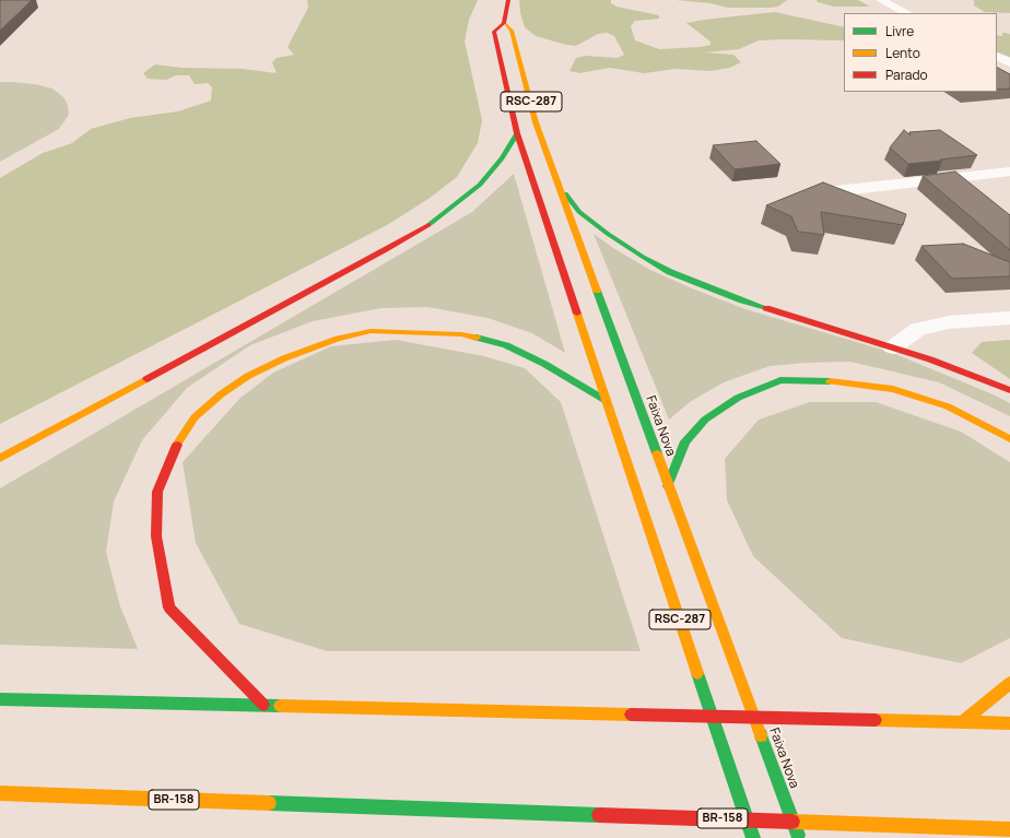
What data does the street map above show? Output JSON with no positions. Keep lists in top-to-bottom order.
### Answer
{
  "streets": {
    "highway": ["RSC-287", "Faixa Nova", "BR-158"]
  },
  "crossings": [
    ["RSC-287", "Faixa Nova"]
  ],
  "legend": ["Livre", "Lento", "Parado"]
}
